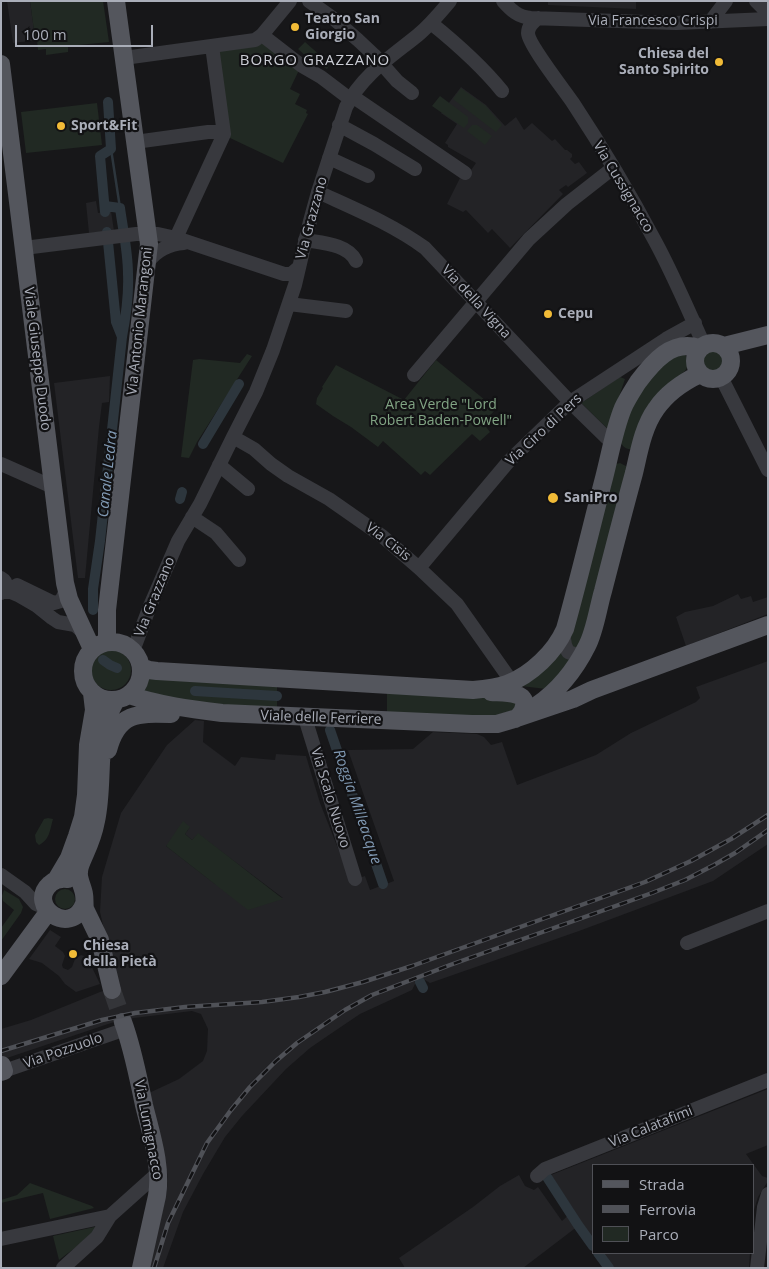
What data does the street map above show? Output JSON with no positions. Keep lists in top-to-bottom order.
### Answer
{
  "streets": {
    "main road": [
      "Via Antonio Marangoni",
      "Viale Giuseppe Duodo",
      "Viale delle Ferriere",
      "Via Lumignacco"
    ],
    "street": [
      "Via Francesco Crispi",
      "Via Cussignacco",
      "Via Grazzano",
      "Via della Vigna",
      "Via Ciro di Pers",
      "Via Cisis",
      "Via Scalo Nuovo",
      "Via Pozzuolo",
      "Via Calatafimi"
    ]
  },
  "crossings": [
    ["Via Cussignacco", "Via Ciro di Pers"],
    ["Via Cussignacco", "Viale delle Ferriere"],
    ["Via Grazzano", "Via della Vigna"],
    ["Via Grazzano", "Via Antonio Marangoni"],
    ["Via Grazzano", "Viale Giuseppe Duodo"],
    ["Via Grazzano", "Via Cisis"],
    ["Via Grazzano", "Viale delle Ferriere"],
    ["Via della Vigna", "Via Ciro di Pers"],
    ["Via Antonio Marangoni", "Viale Giuseppe Duodo"],
    ["Via Antonio Marangoni", "Viale delle Ferriere"],
    ["Viale Giuseppe Duodo", "Viale delle Ferriere"],
    ["Via Ciro di Pers", "Via Cisis"],
    ["Viale delle Ferriere", "Via Scalo Nuovo"],
    ["Via Pozzuolo", "Via Lumignacco"]
  ],
  "districts": ["BORGO GRAZZANO"],
  "water": ["Canale Ledra", "Roggia Milleacque"],
  "parks": ["Area Verde \"Lord Robert Baden-Powell\""],
  "places": [
    "Teatro San Giorgio",
    "Chiesa del Santo Spirito",
    "Sport&Fit",
    "Cepu",
    "SaniPro",
    "Chiesa della Pietà"
  ],
  "legend": ["Strada", "Ferrovia", "Parco"],
  "scale_bar": "100 m"
}
